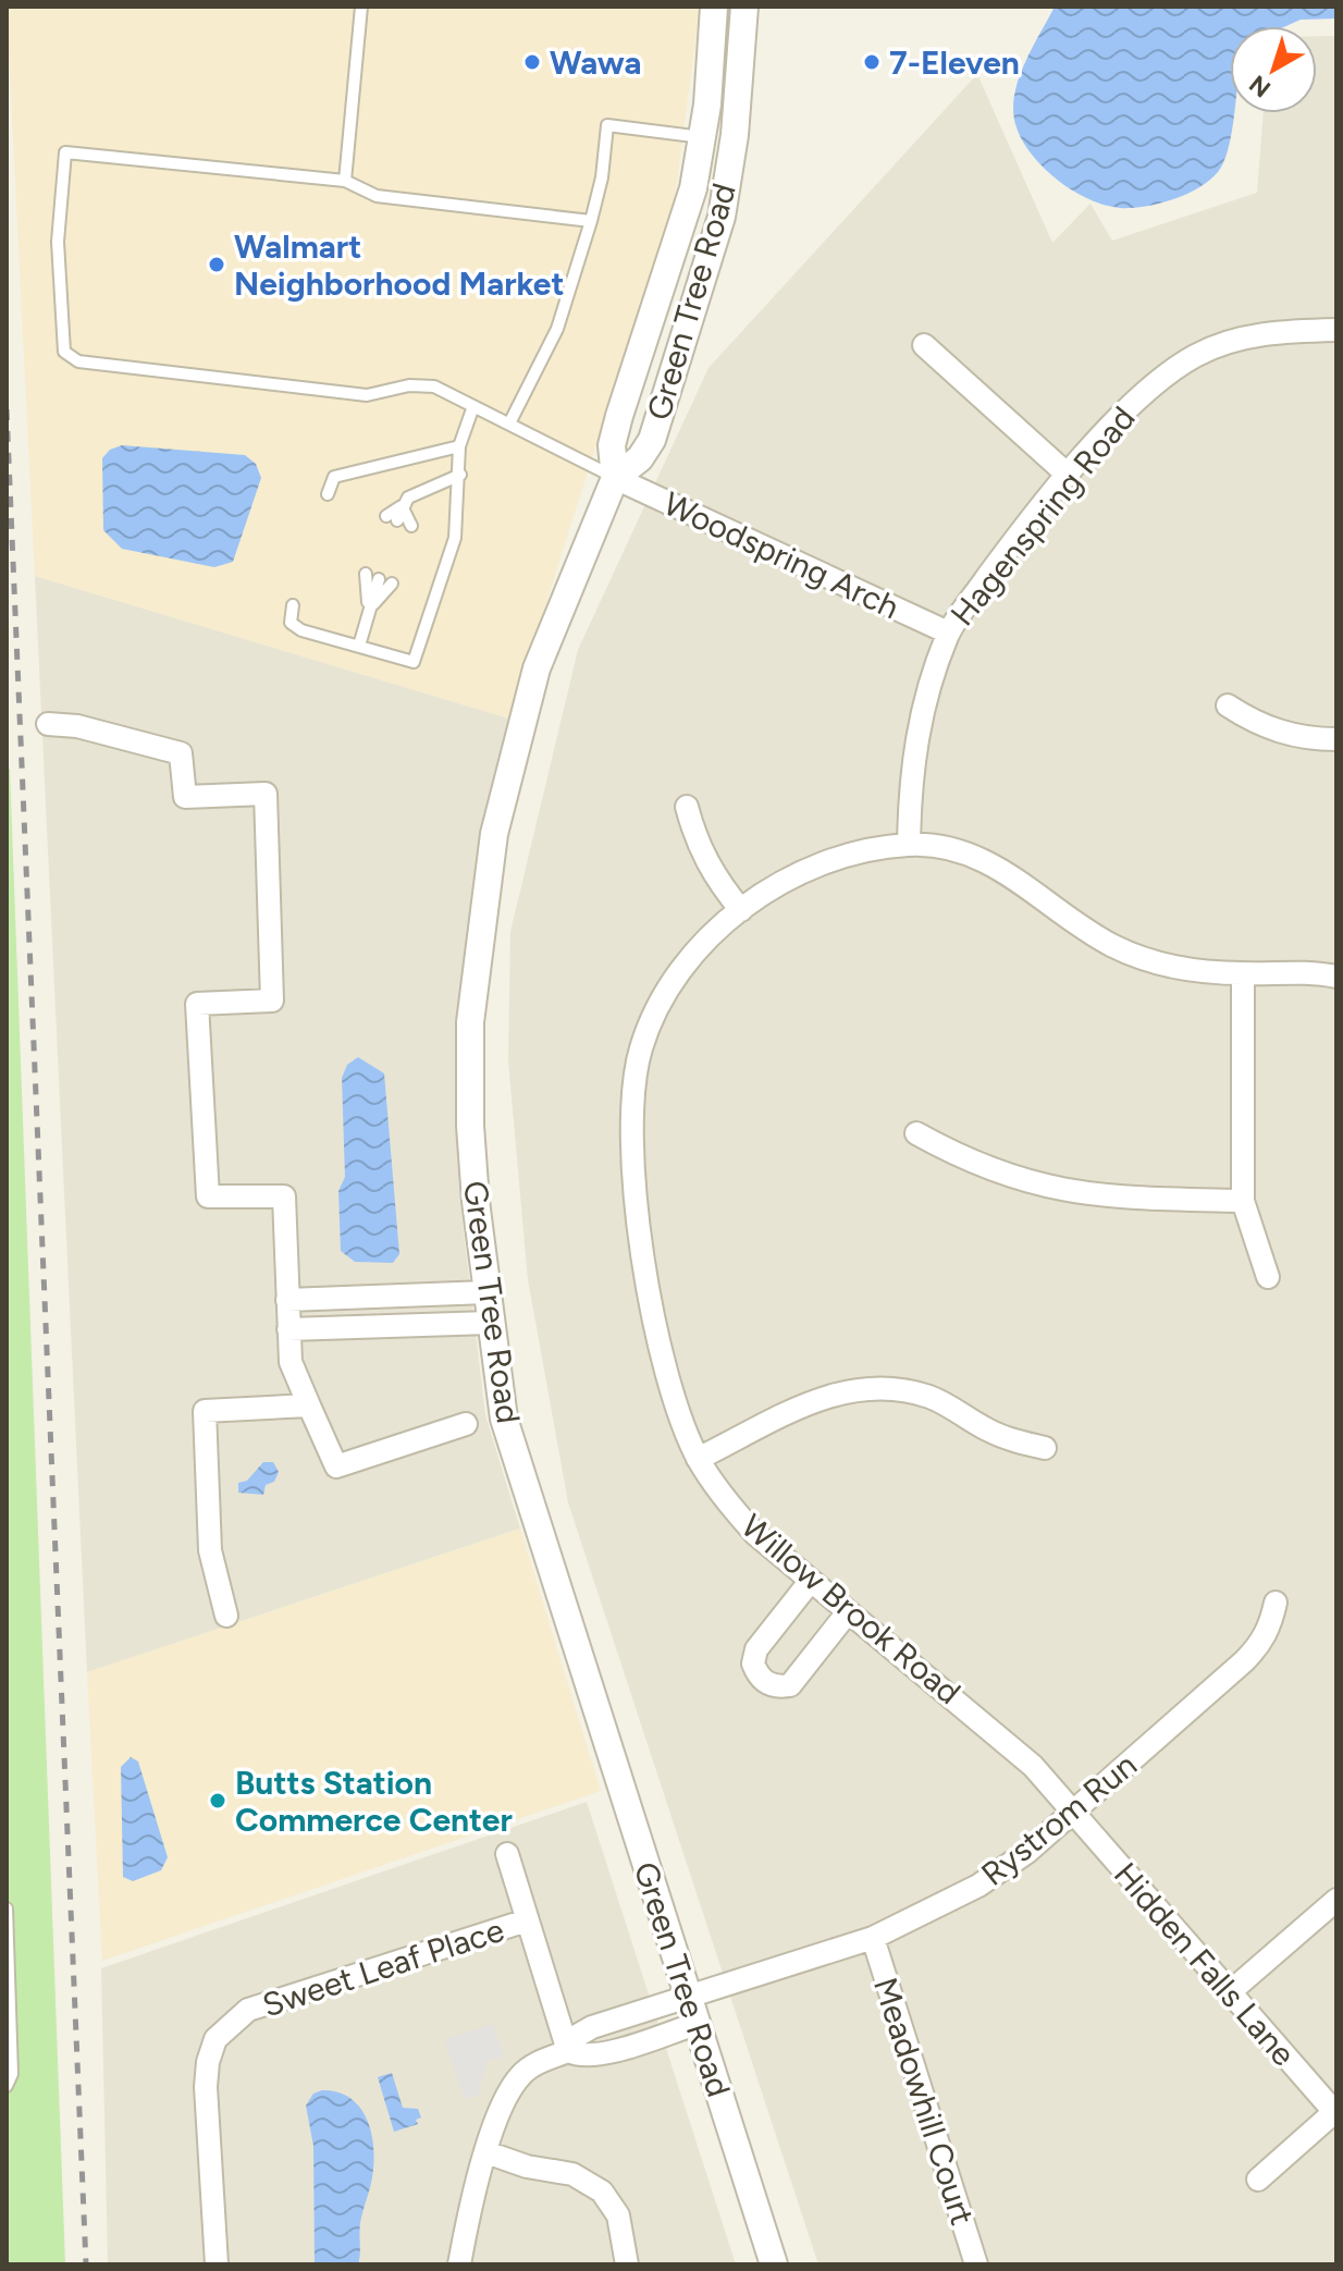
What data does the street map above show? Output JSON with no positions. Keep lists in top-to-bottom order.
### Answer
{
  "streets": {
    "street": [
      "Green Tree Road",
      "Hagenspring Road",
      "Woodspring Arch",
      "Willow Brook Road",
      "Rystrom Run",
      "Hidden Falls Lane",
      "Sweet Leaf Place",
      "Meadowhill Court"
    ]
  },
  "crossings": [
    ["Green Tree Road", "Woodspring Arch"],
    ["Green Tree Road", "Rystrom Run"],
    ["Hagenspring Road", "Woodspring Arch"],
    ["Hagenspring Road", "Willow Brook Road"],
    ["Willow Brook Road", "Rystrom Run"],
    ["Willow Brook Road", "Hidden Falls Lane"],
    ["Rystrom Run", "Hidden Falls Lane"],
    ["Rystrom Run", "Meadowhill Court"]
  ],
  "places": [
    "Wawa",
    "7-Eleven",
    "Walmart Neighborhood Market",
    "Butts Station Commerce Center"
  ],
  "north": "bottom left"
}
